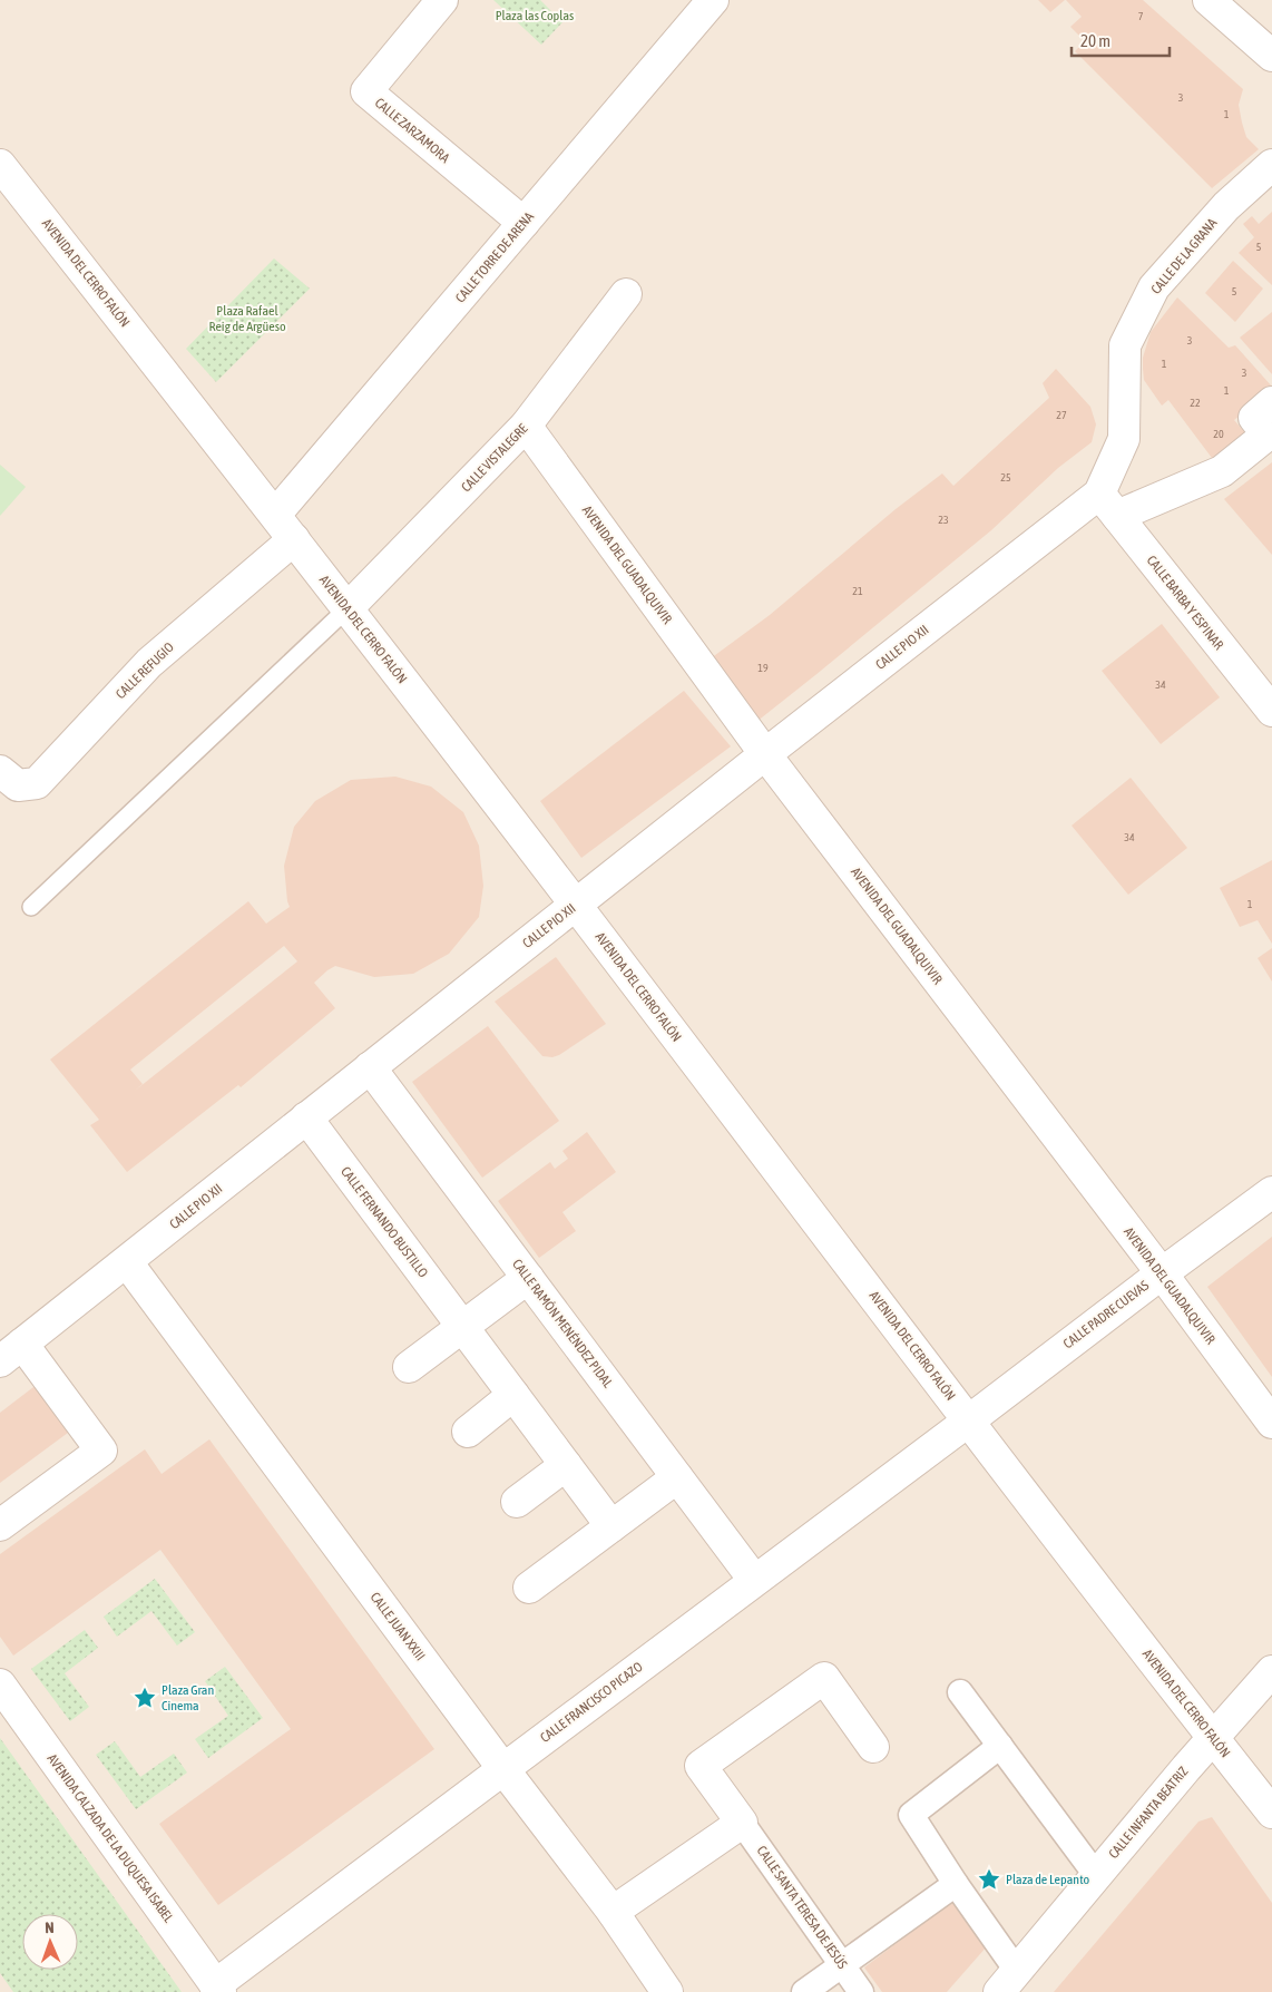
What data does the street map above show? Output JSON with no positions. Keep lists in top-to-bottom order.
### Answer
{
  "streets": {
    "street": [
      "CALLE ZARZAMORA",
      "CALLE DE LA GRANA",
      "CALLE TORRE DE ARENA",
      "AVENIDA DEL CERRO FALÓN",
      "CALLE VISTALEGRE",
      "AVENIDA DEL GUADALQUIVIR",
      "CALLE BARBA Y ESPINAR",
      "CALLE PIO XII",
      "CALLE REFUGIO",
      "CALLE FERNANDO BUSTILLO",
      "CALLE PADRE CUEVAS",
      "CALLE RAMÓN MENÉNDEZ PIDAL",
      "CALLE JUAN XXIII",
      "CALLE FRANCISCO PICAZO",
      "CALLE INFANTA BEATRIZ",
      "AVENIDA CALZADA DE LA DUQUESA ISABEL",
      "CALLE SANTA TERESA DE JESÚS"
    ]
  },
  "crossings": [
    ["CALLE ZARZAMORA", "CALLE TORRE DE ARENA"],
    ["CALLE DE LA GRANA", "CALLE BARBA Y ESPINAR"],
    ["CALLE DE LA GRANA", "CALLE PIO XII"],
    ["CALLE TORRE DE ARENA", "AVENIDA DEL CERRO FALÓN"],
    ["AVENIDA DEL CERRO FALÓN", "CALLE VISTALEGRE"],
    ["AVENIDA DEL CERRO FALÓN", "CALLE PIO XII"],
    ["AVENIDA DEL CERRO FALÓN", "CALLE REFUGIO"],
    ["AVENIDA DEL CERRO FALÓN", "CALLE PADRE CUEVAS"],
    ["AVENIDA DEL CERRO FALÓN", "CALLE FRANCISCO PICAZO"],
    ["AVENIDA DEL CERRO FALÓN", "CALLE INFANTA BEATRIZ"],
    ["CALLE VISTALEGRE", "AVENIDA DEL GUADALQUIVIR"],
    ["AVENIDA DEL GUADALQUIVIR", "CALLE PIO XII"],
    ["AVENIDA DEL GUADALQUIVIR", "CALLE PADRE CUEVAS"],
    ["CALLE BARBA Y ESPINAR", "CALLE PIO XII"],
    ["CALLE PIO XII", "CALLE FERNANDO BUSTILLO"],
    ["CALLE PIO XII", "CALLE RAMÓN MENÉNDEZ PIDAL"],
    ["CALLE PIO XII", "CALLE JUAN XXIII"],
    ["CALLE PADRE CUEVAS", "CALLE FRANCISCO PICAZO"],
    ["CALLE RAMÓN MENÉNDEZ PIDAL", "CALLE FRANCISCO PICAZO"],
    ["CALLE JUAN XXIII", "CALLE FRANCISCO PICAZO"],
    ["CALLE FRANCISCO PICAZO", "AVENIDA CALZADA DE LA DUQUESA ISABEL"]
  ],
  "parks": ["Plaza las Coplas", "Plaza Rafael Reig de Argüeso"],
  "places": {
    "place": ["Plaza Gran Cinema", "Plaza de Lepanto"]
  },
  "house_numbers": [
    "7",
    "3",
    "1",
    "5",
    "5",
    "3",
    "1",
    "3",
    "1",
    "22",
    "27",
    "20",
    "25",
    "23",
    "21",
    "19",
    "34",
    "34",
    "1"
  ],
  "scale_bar": "20 m",
  "north": "top"
}
